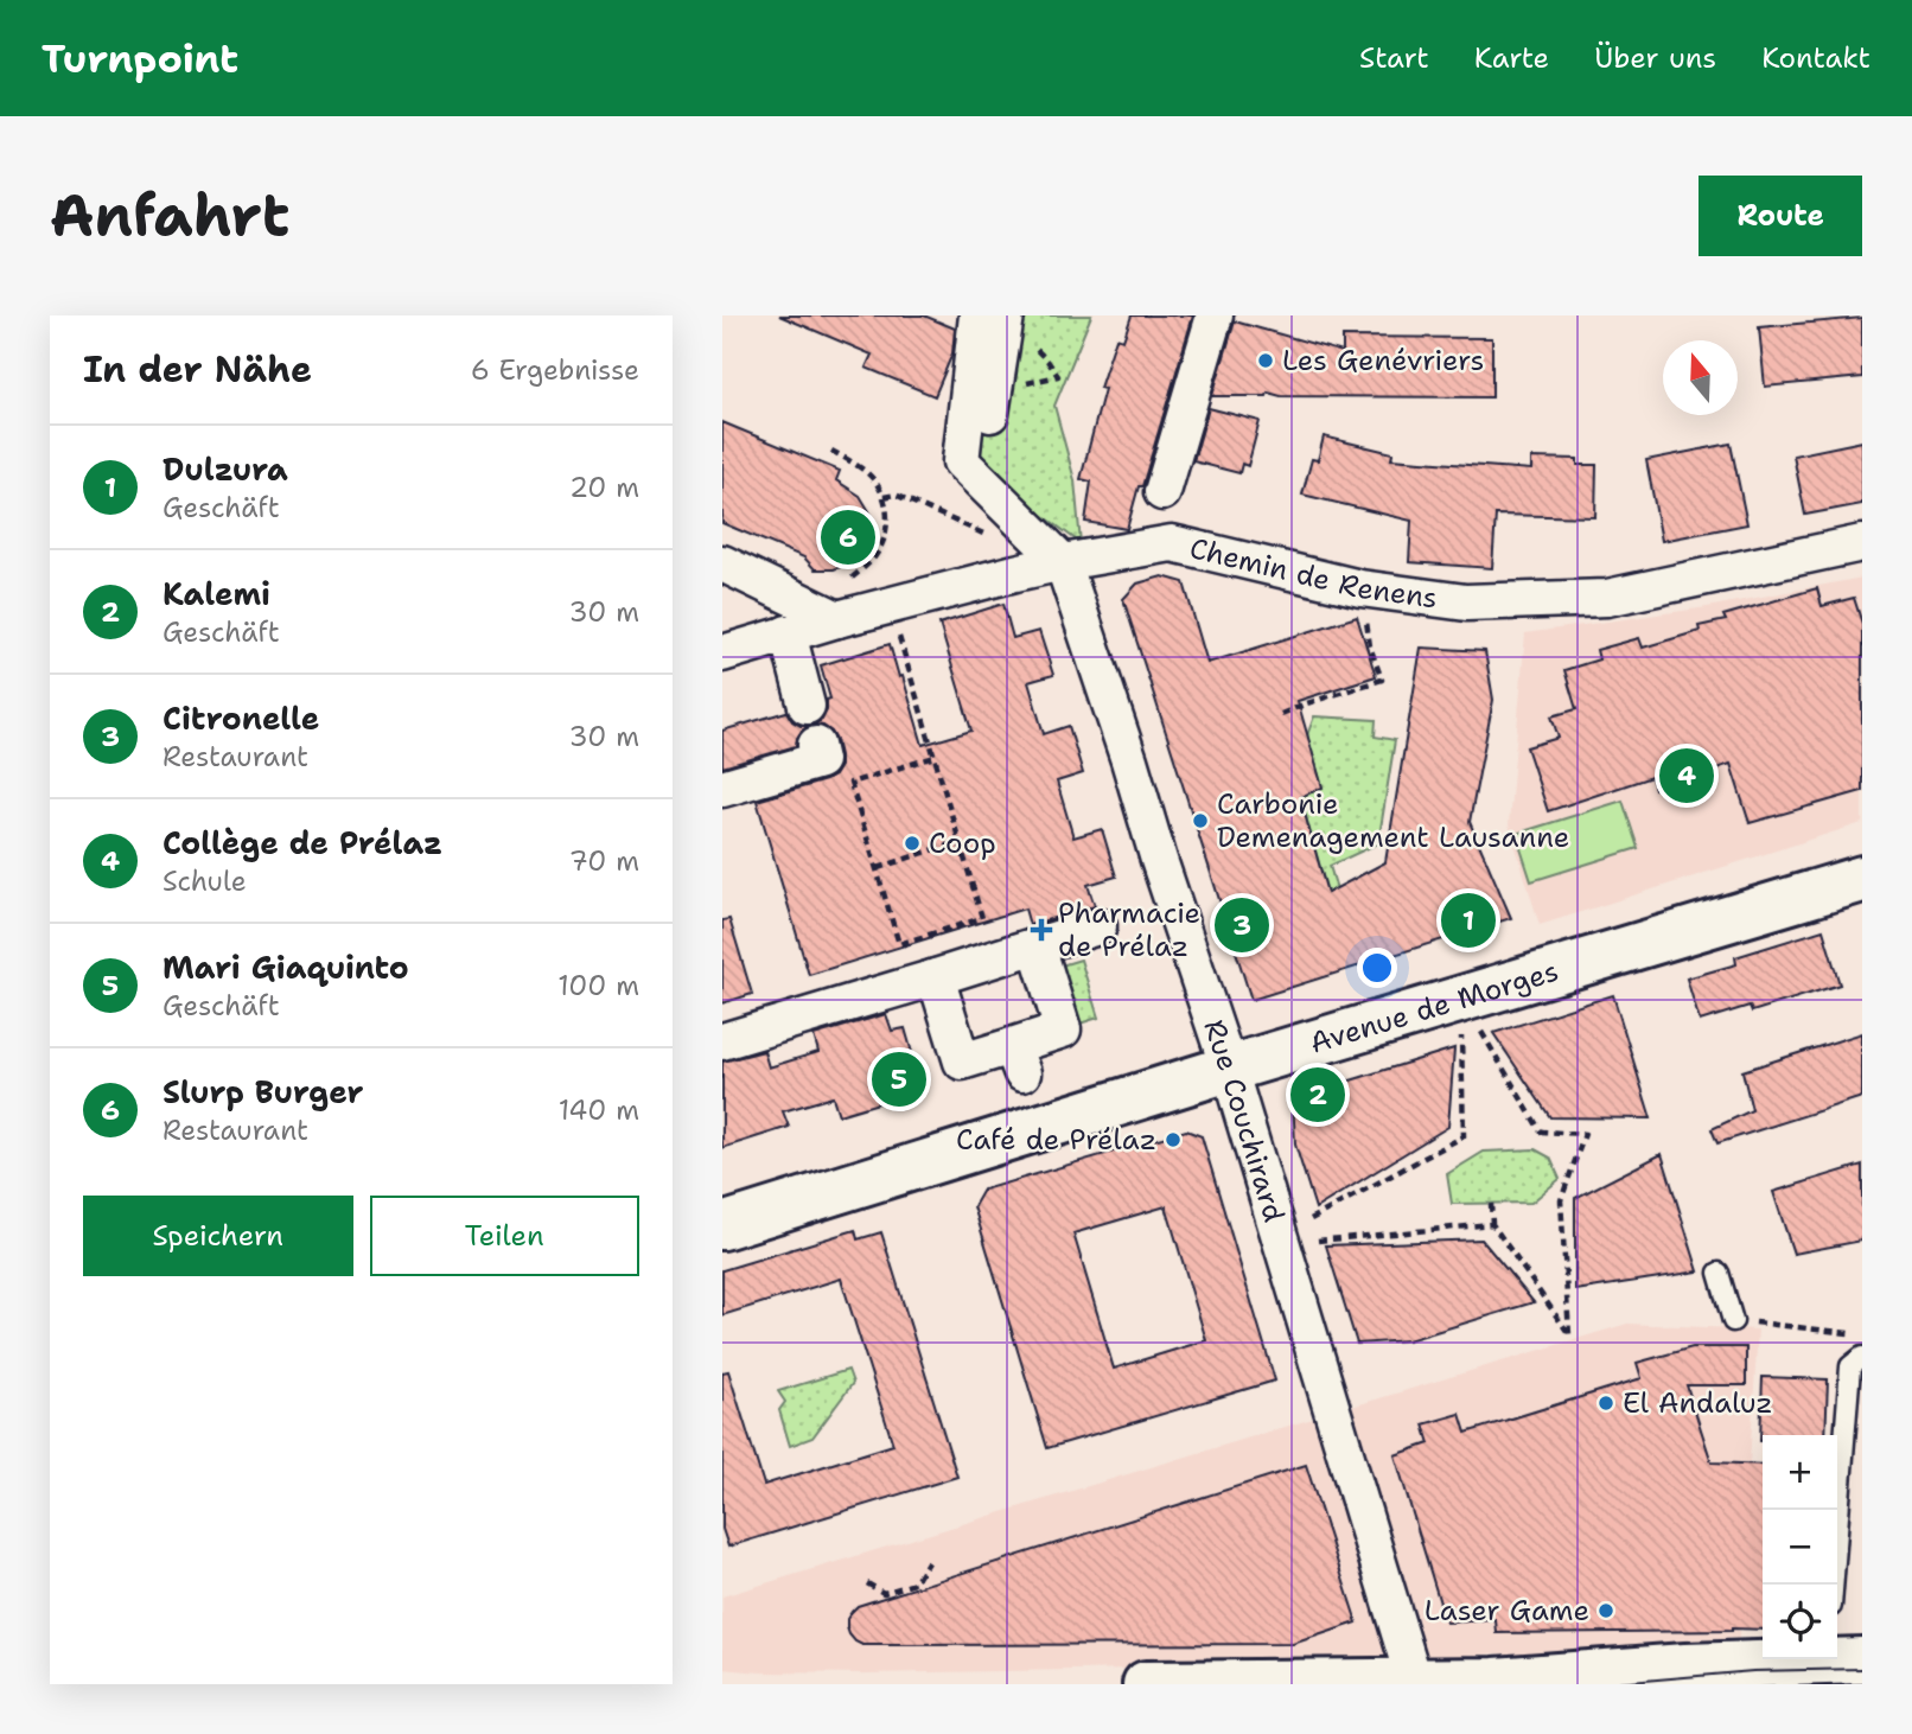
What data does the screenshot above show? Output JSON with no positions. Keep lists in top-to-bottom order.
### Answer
{
  "streets": {
    "main road": ["Avenue de Morges"],
    "street": ["Chemin de Renens", "Rue Couchirard"]
  },
  "crossings": [
    ["Chemin de Renens", "Rue Couchirard"],
    ["Avenue de Morges", "Rue Couchirard"]
  ],
  "places": {
    "other": [
      "Les Genévriers",
      "Carbonie Demenagement Lausanne",
      "Coop",
      "Café de Prélaz",
      "El Andaluz",
      "Laser Game"
    ],
    "health": ["Pharmacie de Prélaz"]
  },
  "north": "top",
  "page": {
    "header": "Turnpoint",
    "nav": [
      "Start",
      "Karte",
      "Über uns",
      "Kontakt"
    ],
    "buttons": [
      "Route",
      ["Speichern", "Teilen"]
    ],
    "title": "Anfahrt",
    "heading": ["In der Nähe", "6 Ergebnisse"],
    "list": [
      {
        "mark": "1",
        "name": "Dulzura",
        "note": "Geschäft",
        "value": "20 m"
      },
      {
        "mark": "2",
        "name": "Kalemi",
        "note": "Geschäft",
        "value": "30 m"
      },
      {
        "mark": "3",
        "name": "Citronelle",
        "note": "Restaurant",
        "value": "30 m"
      },
      {
        "mark": "4",
        "name": "Collège de Prélaz",
        "note": "Schule",
        "value": "70 m"
      },
      {
        "mark": "5",
        "name": "Mari Giaquinto",
        "note": "Geschäft",
        "value": "100 m"
      },
      {
        "mark": "6",
        "name": "Slurp Burger",
        "note": "Restaurant",
        "value": "140 m"
      }
    ],
    "pins": [
      "6",
      "4",
      "1",
      "3",
      "5",
      "2"
    ],
    "map_buttons": ["+", "−"]
  }
}
